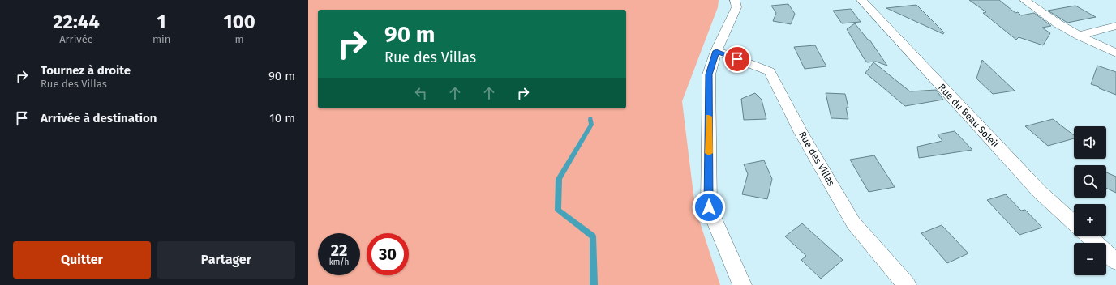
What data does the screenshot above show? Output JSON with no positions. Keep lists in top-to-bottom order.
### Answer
{
  "streets": {
    "street": ["Rue du Beau Soleil", "Rue des Villas"]
  },
  "page": {
    "eta": [
      "22:44",
      "Arrivée",
      "1",
      "min",
      "100",
      "m"
    ],
    "turn": ["90 m", "Rue des Villas"],
    "list": [
      {
        "name": "Tournez à droite",
        "note": "Rue des Villas",
        "value": "90 m"
      },
      {
        "name": "Arrivée à destination",
        "value": "10 m"
      }
    ],
    "map_buttons": ["+", "−"],
    "speed": "22 km/h",
    "limit": "30",
    "buttons": ["Quitter", "Partager"]
  }
}
